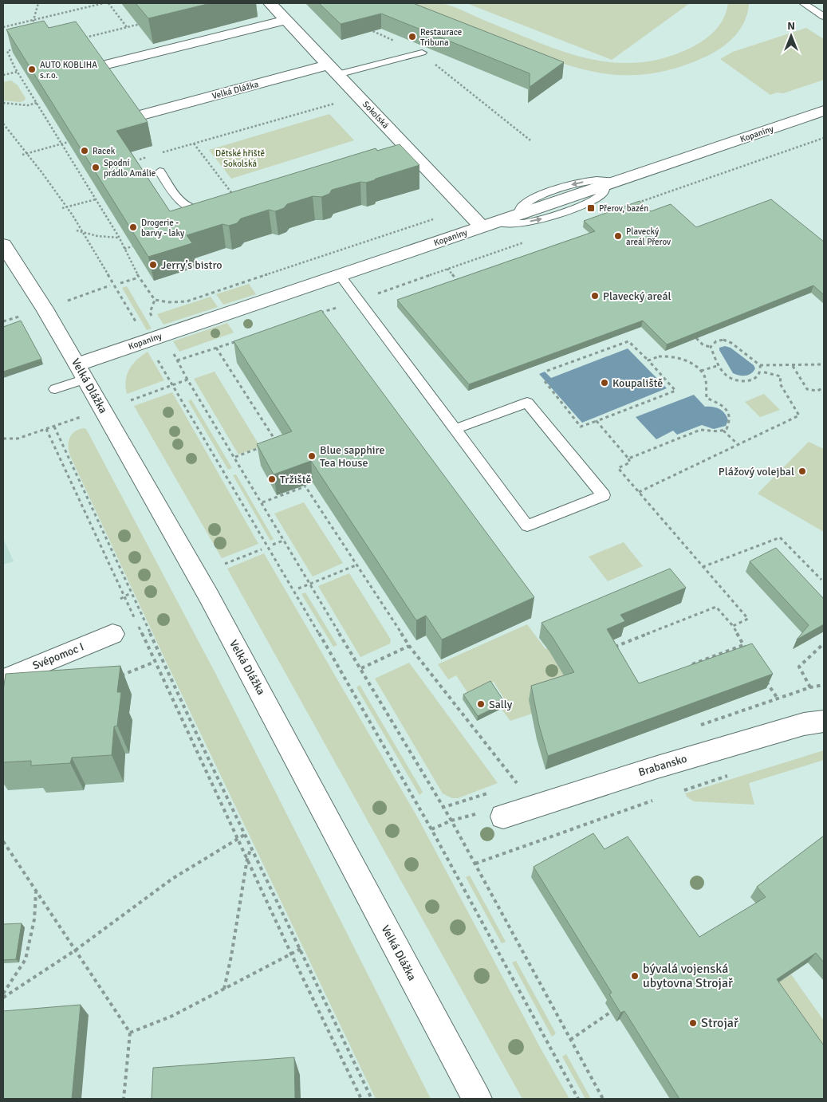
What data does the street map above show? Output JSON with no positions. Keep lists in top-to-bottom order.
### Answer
{
  "streets": {
    "street": [
      "Velká Dlážka",
      "Sokolská",
      "Kopaniny",
      "Svépomoc I",
      "Brabansko"
    ]
  },
  "crossings": [
    ["Velká Dlážka", "Sokolská"],
    ["Velká Dlážka", "Kopaniny"],
    ["Sokolská", "Kopaniny"]
  ],
  "parks": ["Dětské hřiště Sokolská"],
  "places": {
    "other": [
      "Restaurace Tribuna",
      "AUTO KOBLIHA s.r.o.",
      "Racek",
      "Spodní prádlo Amálie",
      "Drogerie - barvy - laky",
      "Plavecký areál Přerov",
      "Jerry’s bistro",
      "Plavecký areál",
      "Koupaliště",
      "Blue sapphire Tea House",
      "Plážový volejbal",
      "Tržiště",
      "Sally",
      "bývalá vojenská ubytovna Strojař",
      "Strojař"
    ],
    "transit": ["Přerov, bazén"]
  },
  "north": "top"
}
